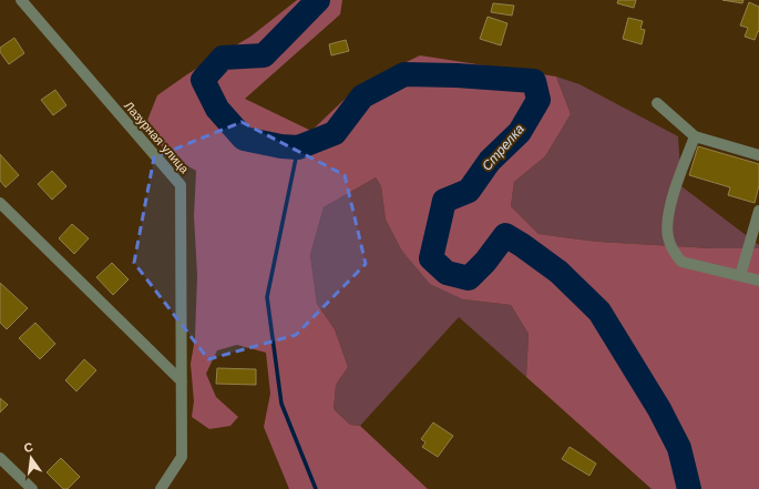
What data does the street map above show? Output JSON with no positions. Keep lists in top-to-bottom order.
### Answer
{
  "streets": {
    "street": ["Лазурная улица"]
  },
  "water": ["Стрелка"],
  "north": "top"
}
